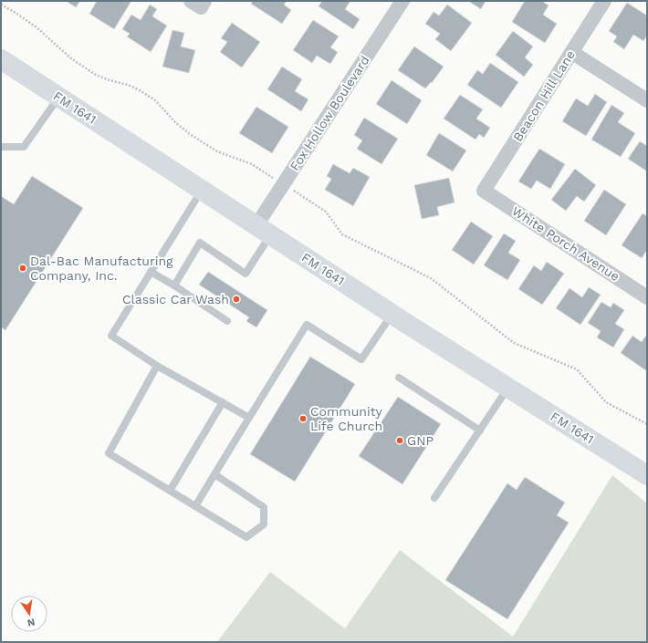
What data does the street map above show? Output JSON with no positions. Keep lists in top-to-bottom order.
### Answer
{
  "streets": {
    "main road": ["FM 1641"],
    "street": ["Beacon Hill Lane", "Fox Hollow Boulevard", "White Porch Avenue"]
  },
  "crossings": [
    ["Beacon Hill Lane", "White Porch Avenue"],
    ["FM 1641", "Fox Hollow Boulevard"]
  ],
  "places": [
    "Dal-Bac Manufacturing Company, Inc.",
    "Classic Car Wash",
    "Community Life Church",
    "GNP"
  ],
  "north": "bottom"
}
